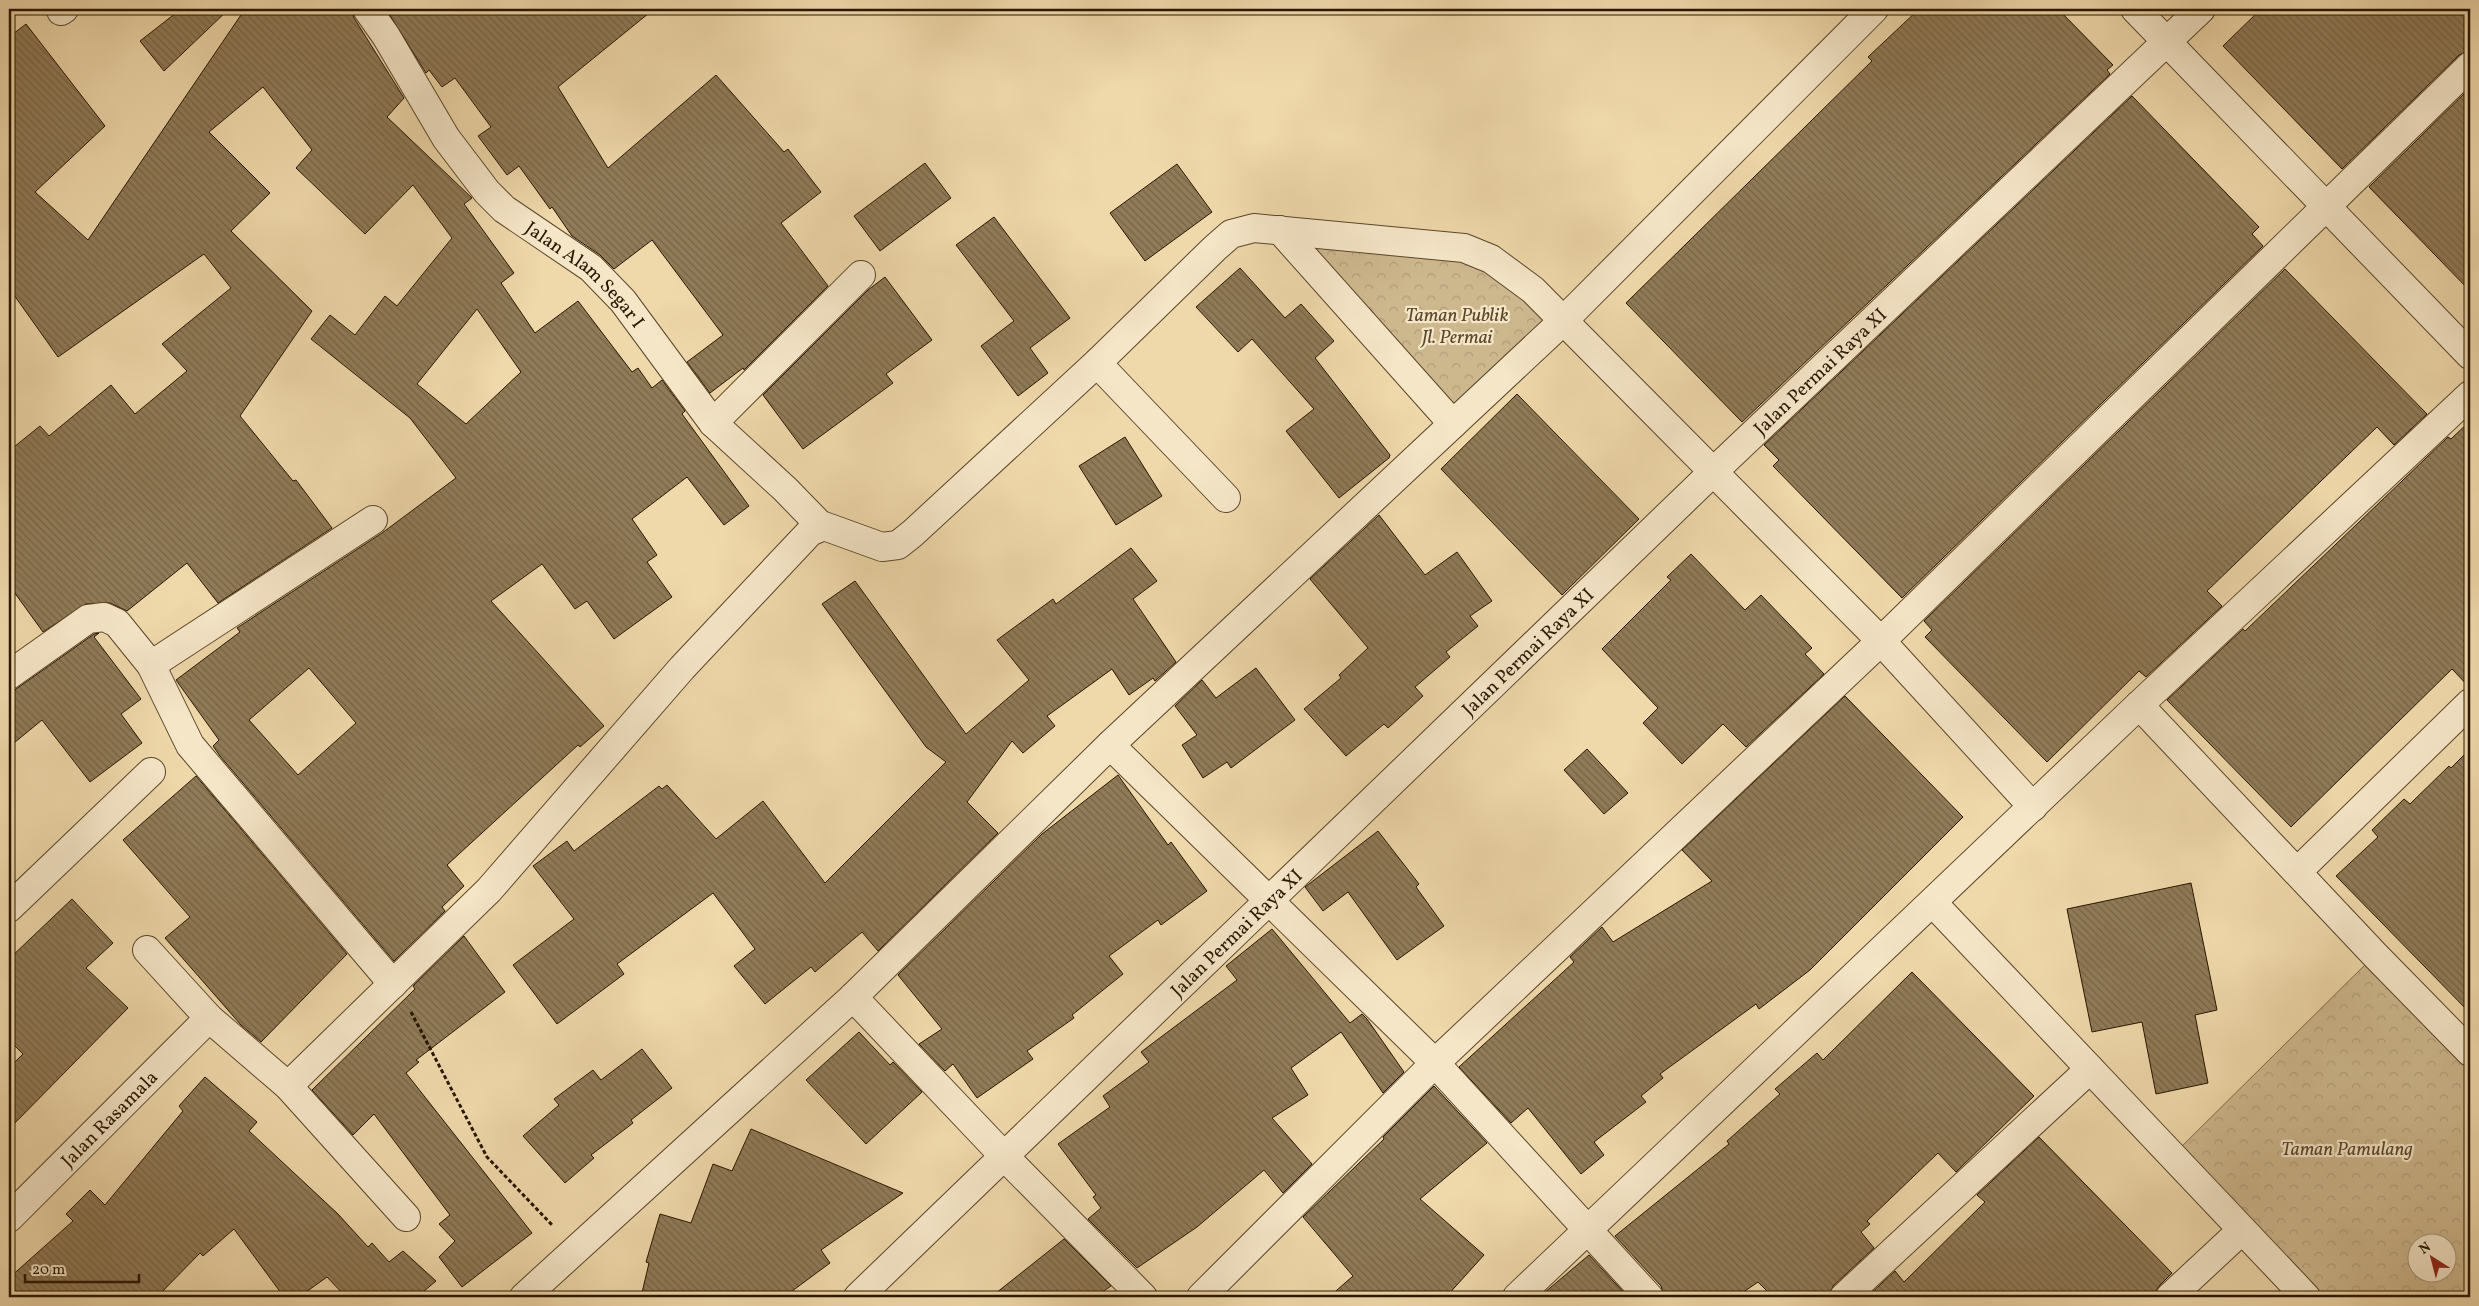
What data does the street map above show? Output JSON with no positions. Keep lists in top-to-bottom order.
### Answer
{
  "streets": {
    "street": ["Jalan Alam Segar I", "Jalan Permai Raya XI", "Jalan Rasamala"]
  },
  "parks": ["Taman Publik Jl. Permai", "Taman Pamulang"],
  "scale_bar": "20 m",
  "north": "top left"
}
